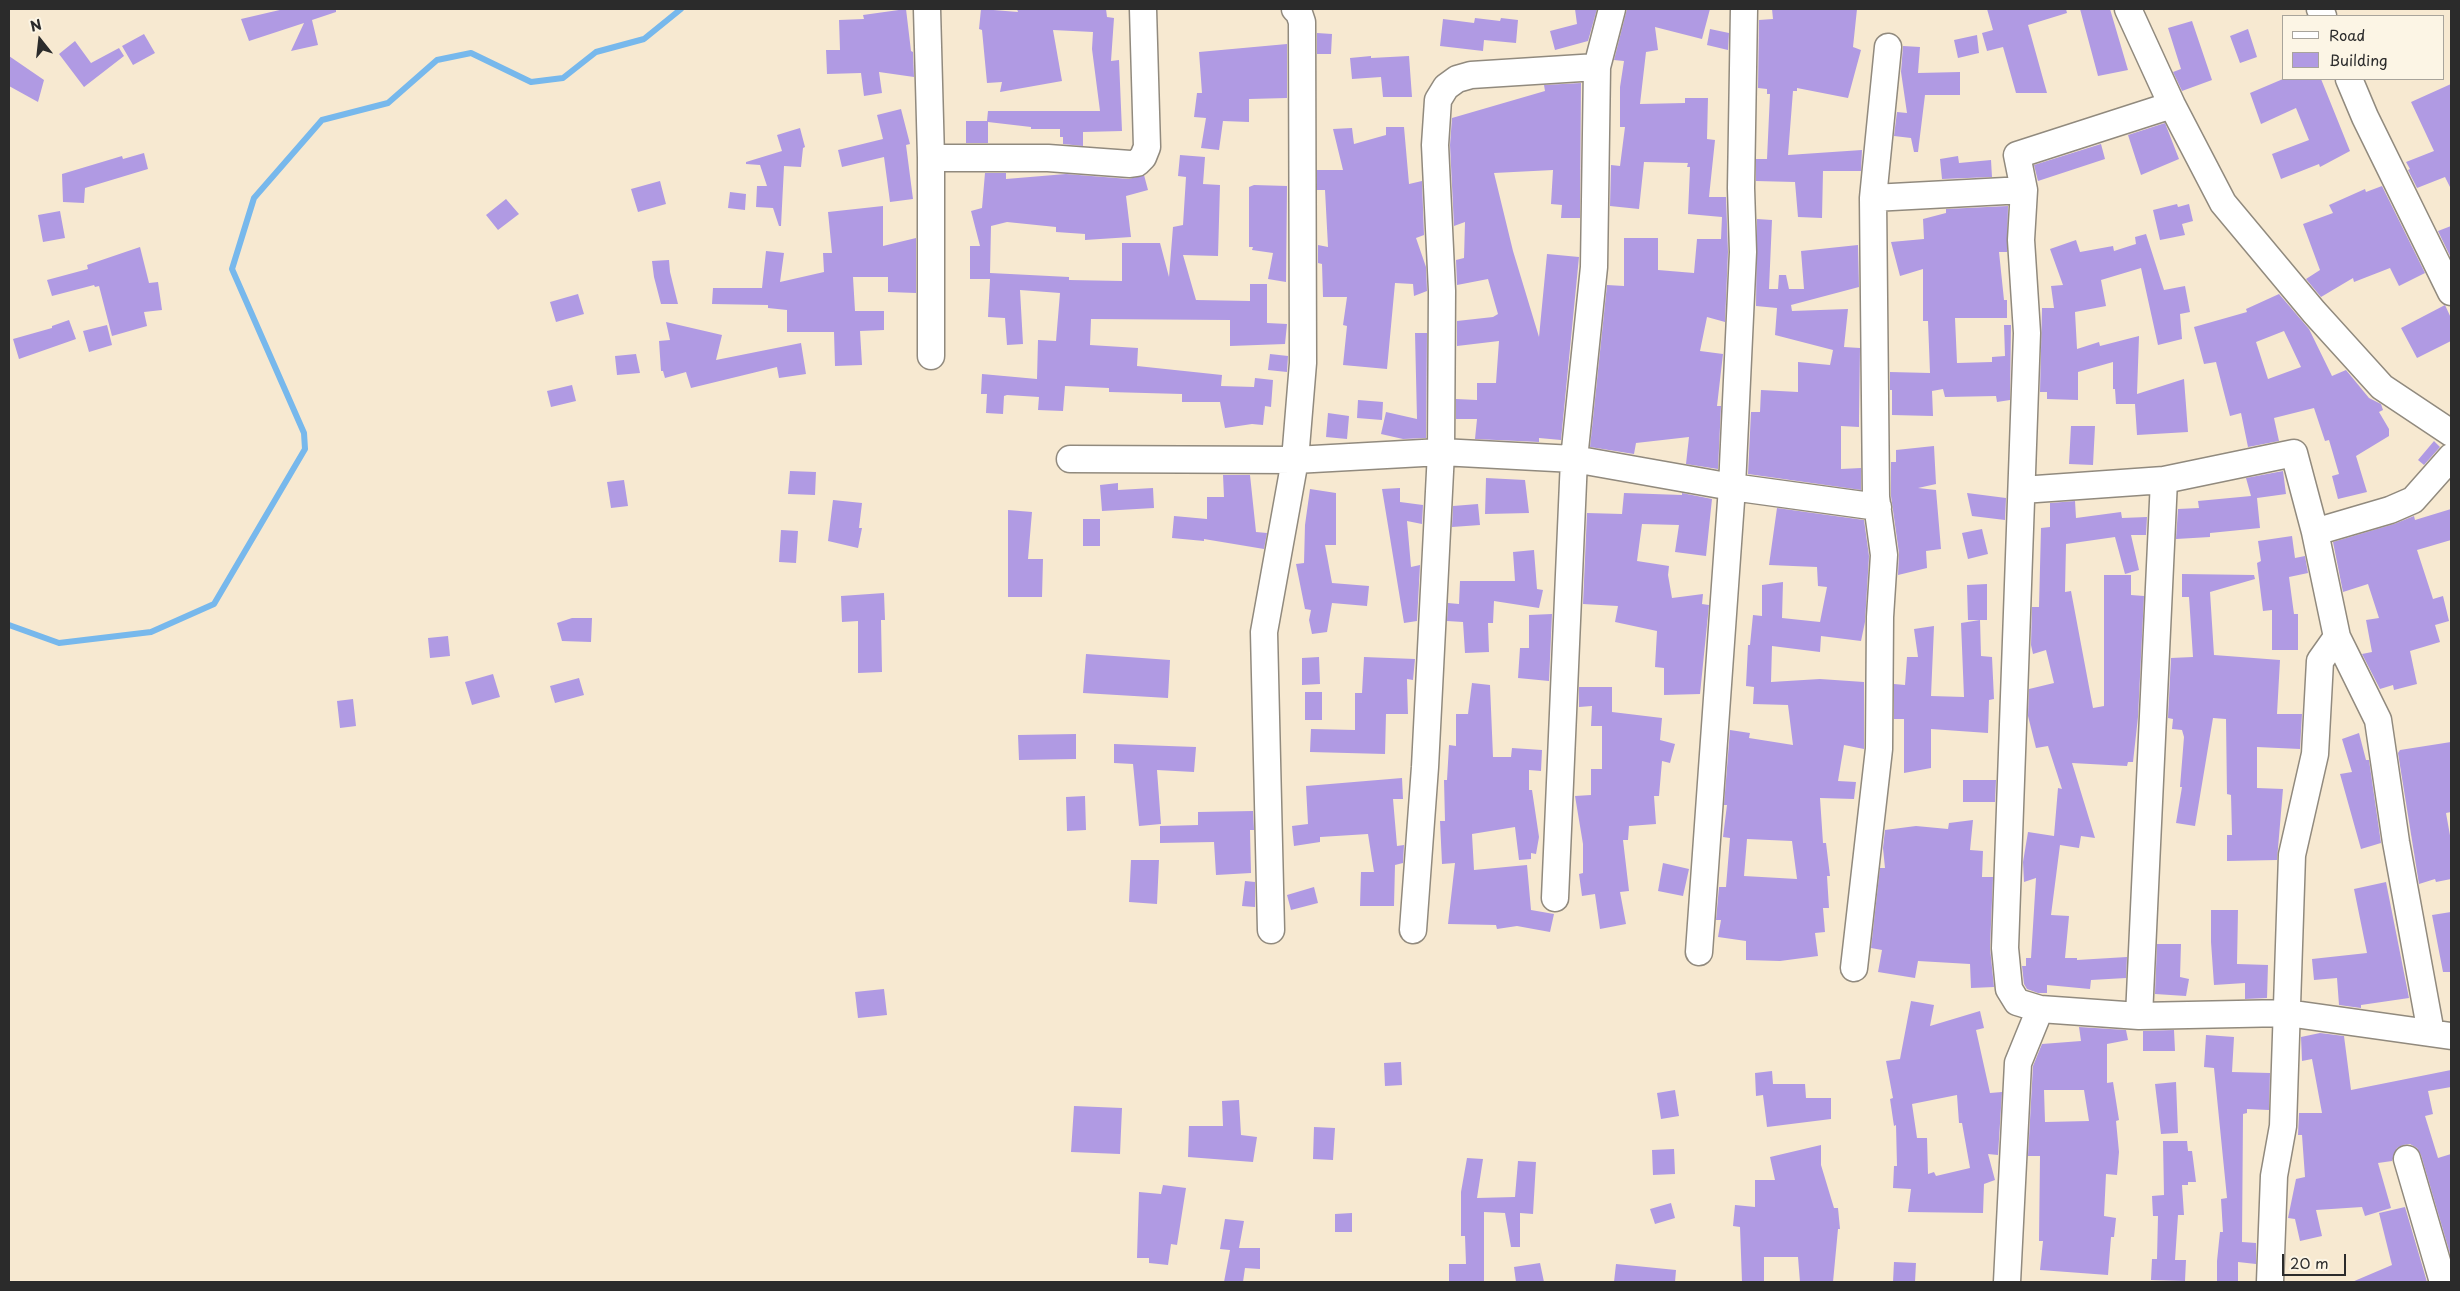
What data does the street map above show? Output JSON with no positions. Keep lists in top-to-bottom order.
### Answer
{
  "legend": ["Road", "Building"],
  "scale_bar": "20 m",
  "north": "top"
}
